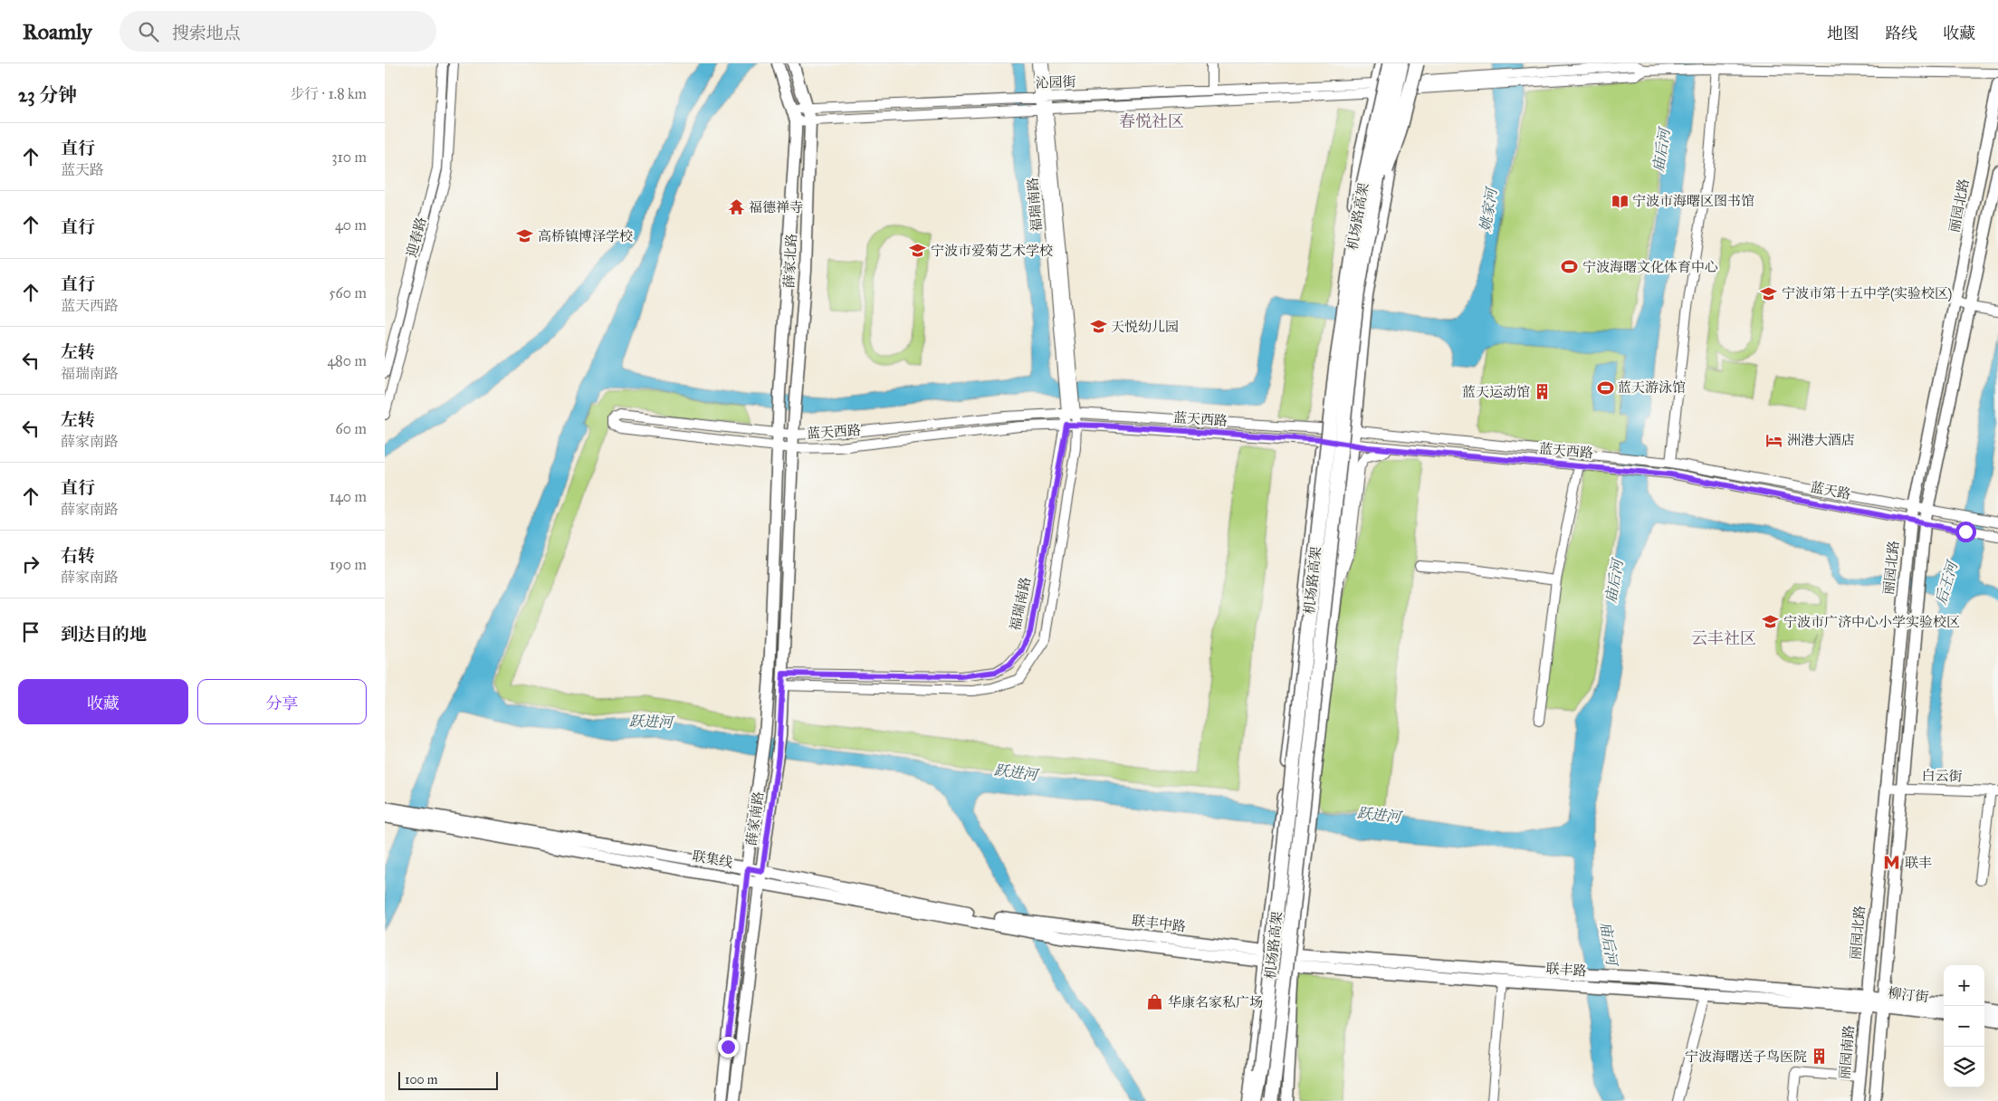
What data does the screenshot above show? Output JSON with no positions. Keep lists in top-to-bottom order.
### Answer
{
  "streets": {
    "highway": ["机场路高架"],
    "main road": [
      "丽园北路",
      "薛家北路",
      "薛家南路",
      "联集线",
      "联丰中路",
      "联丰路",
      "柳汀街",
      "丽园南路"
    ],
    "street": [
      "沁园街",
      "福瑞南路",
      "迎春路",
      "蓝天西路",
      "蓝天路",
      "白云街"
    ]
  },
  "crossings": [
    ["沁园街", "福瑞南路"],
    ["沁园街", "薛家北路"],
    ["福瑞南路", "蓝天西路"],
    ["丽园北路", "蓝天路"],
    ["丽园北路", "白云街"],
    ["丽园北路", "联丰路"],
    ["丽园北路", "柳汀街"],
    ["丽园北路", "丽园南路"],
    ["薛家北路", "蓝天西路"],
    ["蓝天西路", "蓝天路"],
    ["蓝天西路", "薛家南路"],
    ["薛家南路", "联集线"],
    ["联集线", "联丰中路"],
    ["联丰中路", "联丰路"],
    ["联丰路", "柳汀街"],
    ["联丰路", "丽园南路"],
    ["柳汀街", "丽园南路"]
  ],
  "districts": ["春悦社区", "云丰社区"],
  "water": [
    "庙后河",
    "姚家河",
    "后王河",
    "跃进河"
  ],
  "places": {
    "library": ["宁波市海曙区图书馆"],
    "temple": ["福德禅寺"],
    "school or university": [
      "高桥镇博泽学校",
      "宁波市爱菊艺术学校",
      "宁波市第十五中学(实验校区)",
      "天悦幼儿园",
      "宁波市广济中心小学实验校区"
    ],
    "sports": ["宁波海曙文化体育中心", "蓝天游泳馆"],
    "building": ["蓝天运动馆", "宁波海曙送子鸟医院"],
    "hotel": ["洲港大酒店"],
    "metro station": ["联丰"],
    "shop": ["华康名家私广场"]
  },
  "scale_bar": "100 m",
  "page": {
    "header": "Roamly",
    "search": "搜索地点",
    "nav": ["地图", "路线", "收藏"],
    "heading": ["23 分钟", "步行 · 1.8 km"],
    "list": [
      ["直行", "蓝天路", "310 m"],
      ["直行", "40 m"],
      ["直行", "蓝天西路", "560 m"],
      ["左转", "福瑞南路", "480 m"],
      ["左转", "薛家南路", "60 m"],
      ["直行", "薛家南路", "140 m"],
      ["右转", "薛家南路", "190 m"],
      "到达目的地"
    ],
    "buttons": ["收藏", "分享"],
    "map_buttons": ["+", "−"],
    "scale": "100 m"
  }
}
